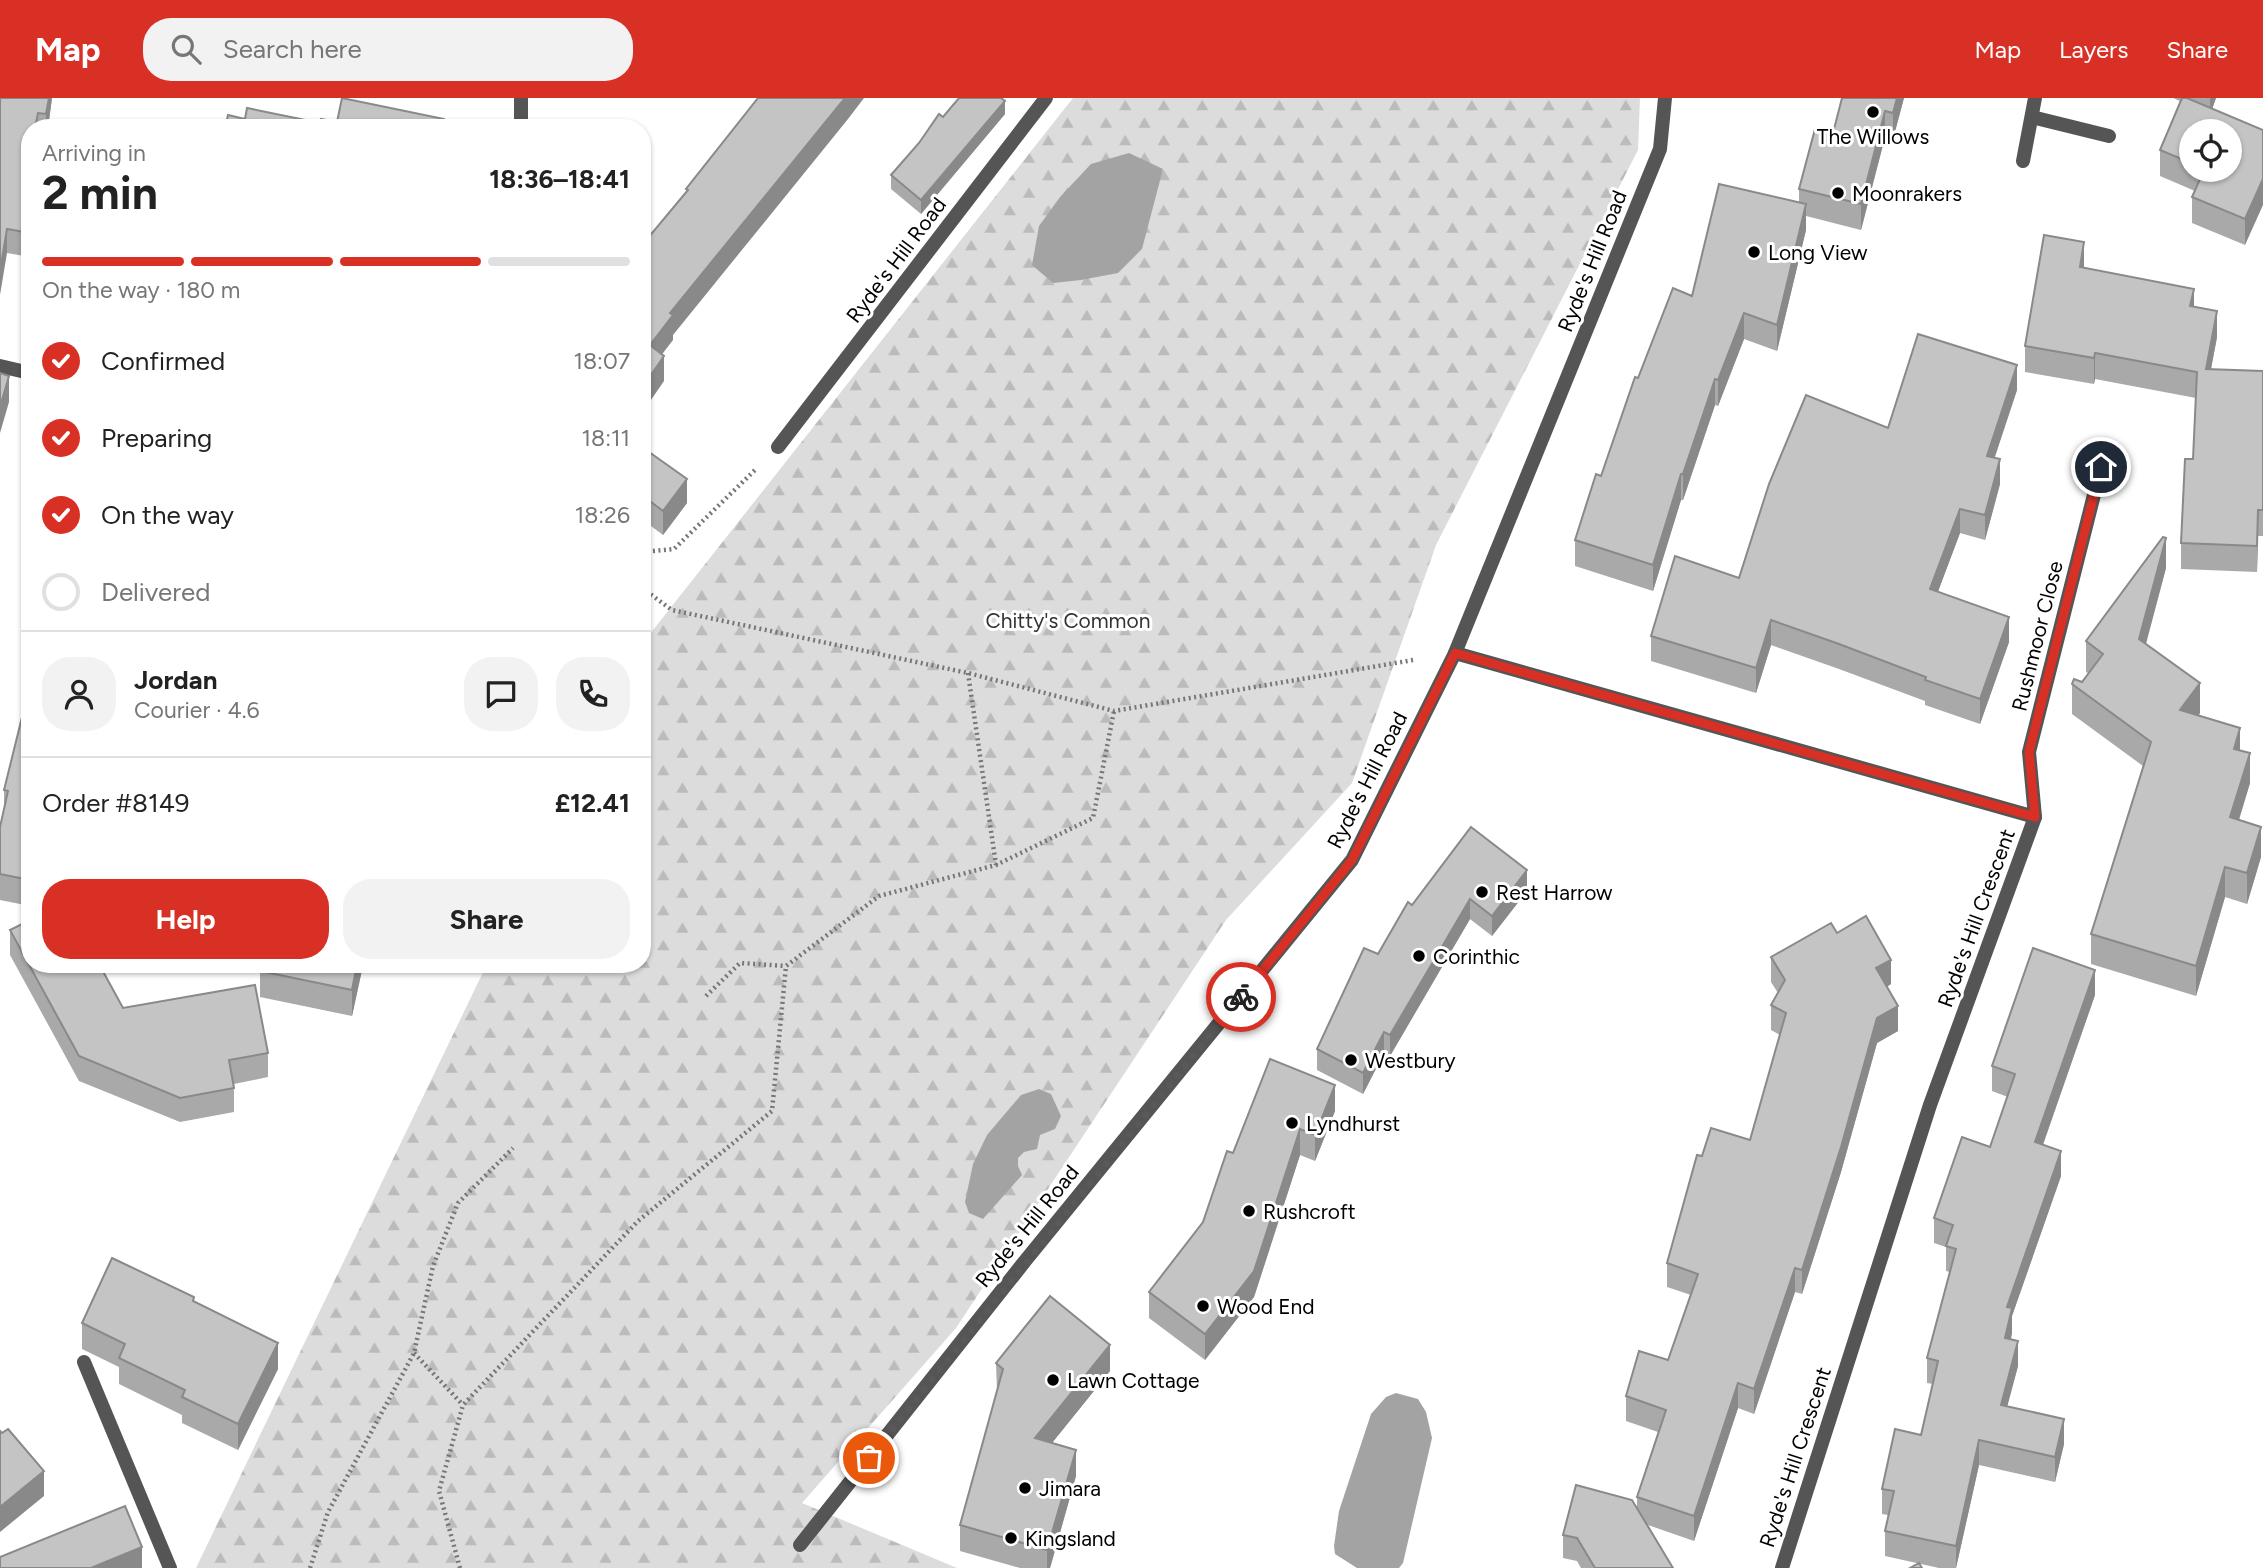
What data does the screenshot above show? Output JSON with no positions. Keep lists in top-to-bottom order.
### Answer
{
  "streets": {
    "street": ["Ryde's Hill Road", "Rushmoor Close", "Ryde's Hill Crescent"]
  },
  "crossings": [
    ["Ryde's Hill Road", "Ryde's Hill Crescent"],
    ["Rushmoor Close", "Ryde's Hill Crescent"]
  ],
  "parks": ["Chitty's Common"],
  "places": [
    "The Willows",
    "Moonrakers",
    "Long View",
    "Rest Harrow",
    "Corinthic",
    "Westbury",
    "Lyndhurst",
    "Rushcroft",
    "Wood End",
    "Lawn Cottage",
    "Jimara",
    "Kingsland"
  ],
  "page": {
    "header": "Map",
    "search": "Search here",
    "nav": ["Map", "Layers", "Share"],
    "heading": ["2 min", "Arriving in", "18:36–18:41"],
    "panel": [
      "Jordan",
      "Courier · 4.6",
      "Order #8149",
      "£12.41"
    ],
    "bar": "On the way · 180 m",
    "list": [
      ["Confirmed", "18:07"],
      ["Preparing", "18:11"],
      ["On the way", "18:26"],
      "Delivered"
    ],
    "buttons": ["Help", "Share"]
  }
}
